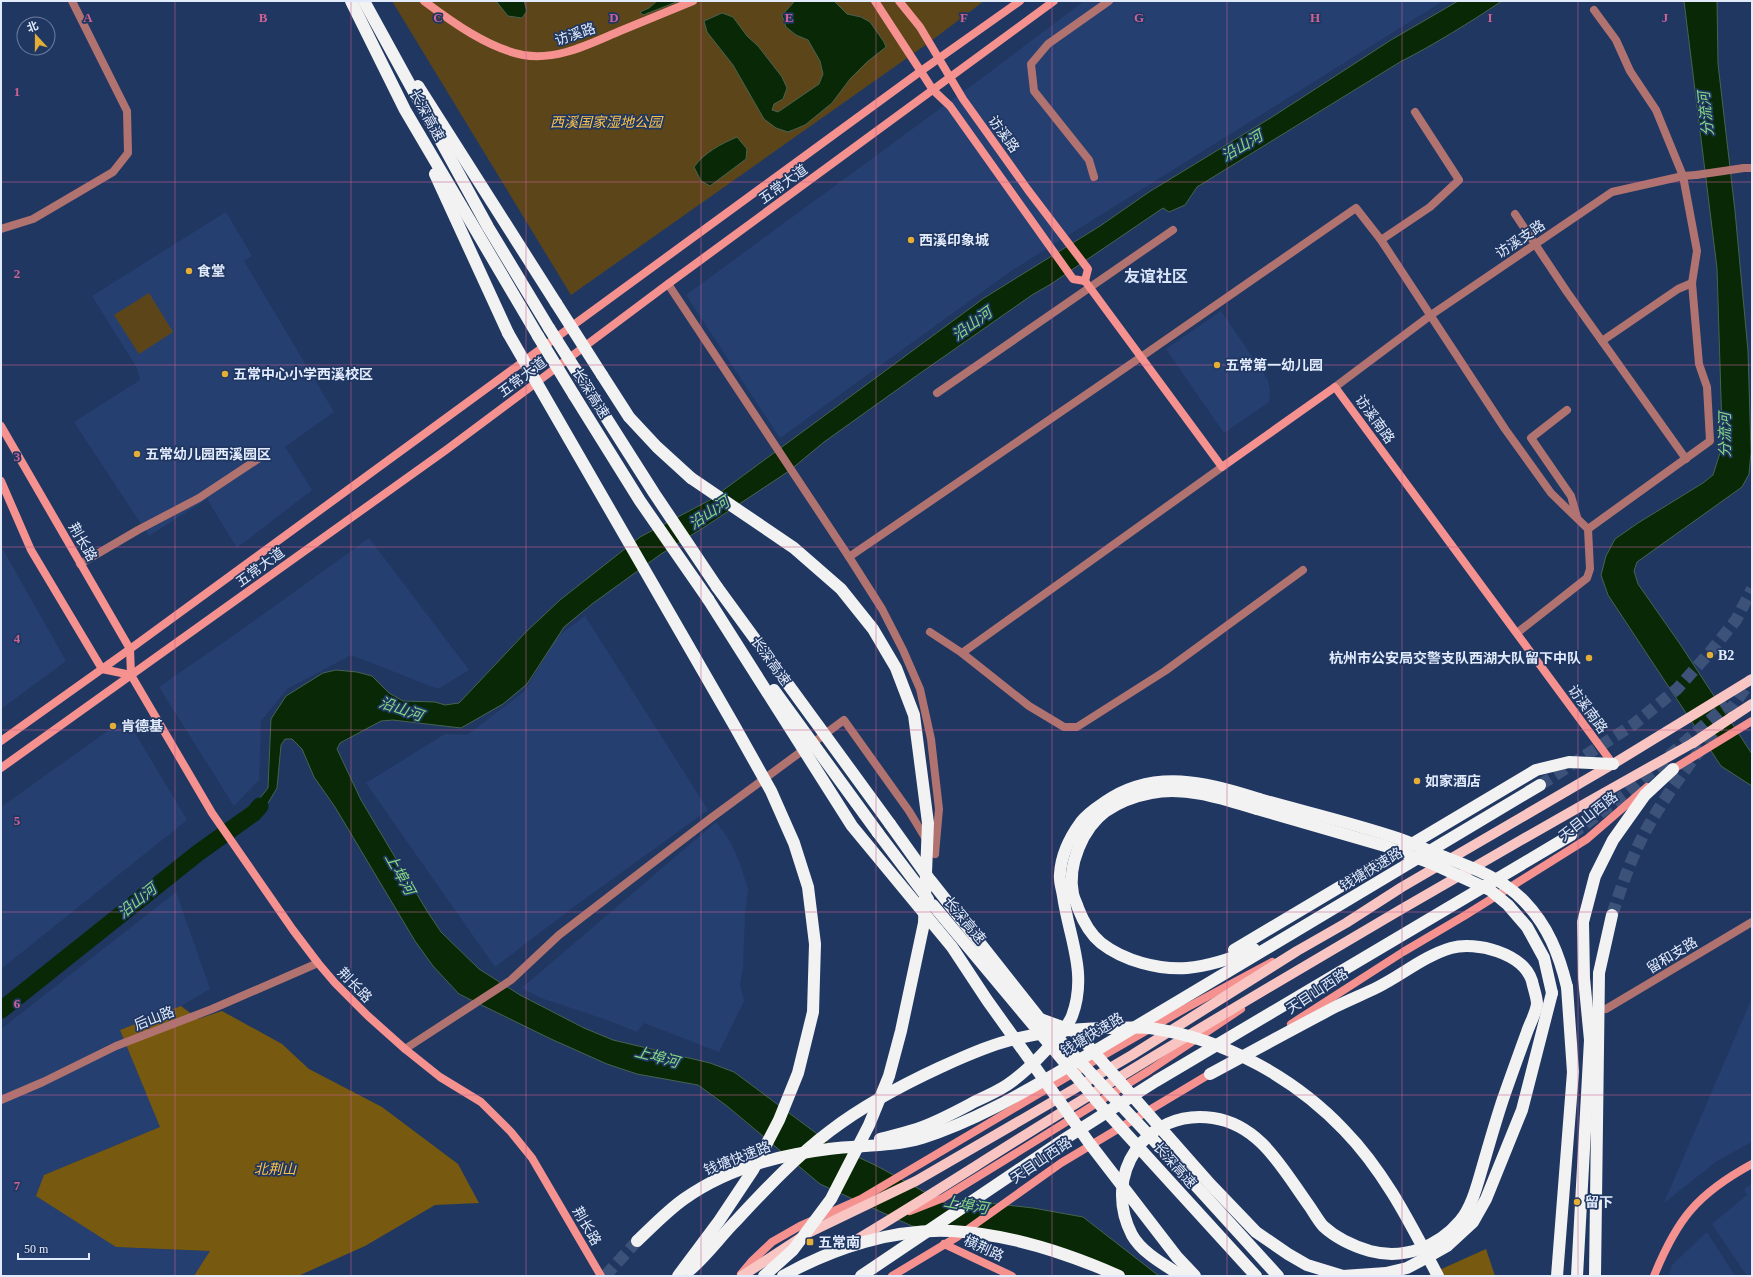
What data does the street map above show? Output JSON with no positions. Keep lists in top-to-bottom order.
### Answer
{
  "streets": {
    "highway": ["长深高速", "钱塘快速路"],
    "main road": [
      "访溪路",
      "五常大道",
      "访溪南路",
      "荆长路",
      "天目山西路",
      "横荆路"
    ],
    "street": ["访溪支路", "留和支路", "后山路"]
  },
  "crossings": [
    ["访溪路", "五常大道"],
    ["五常大道", "荆长路"],
    ["访溪支路", "访溪南路"],
    ["访溪南路", "天目山西路"],
    ["荆长路", "后山路"],
    ["天目山西路", "横荆路"]
  ],
  "districts": ["友谊社区"],
  "water": ["分流河", "沿山河", "上埠河"],
  "parks": ["西溪国家湿地公园", "北荆山"],
  "places": {
    "other": [
      "西溪印象城",
      "食堂",
      "五常第一幼儿园",
      "五常中心小学西溪校区",
      "五常幼儿园西溪园区",
      "B2",
      "杭州市公安局交警支队西湖大队留下中队",
      "肯德基",
      "如家酒店",
      "留下"
    ],
    "transit": ["五常南"]
  },
  "scale_bar": "50 m",
  "north": "top",
  "grid": {
    "columns": [
      "A",
      "B",
      "C",
      "D",
      "E",
      "F",
      "G",
      "H",
      "I",
      "J"
    ],
    "rows": [
      "1",
      "2",
      "3",
      "4",
      "5",
      "6",
      "7"
    ]
  }
}
